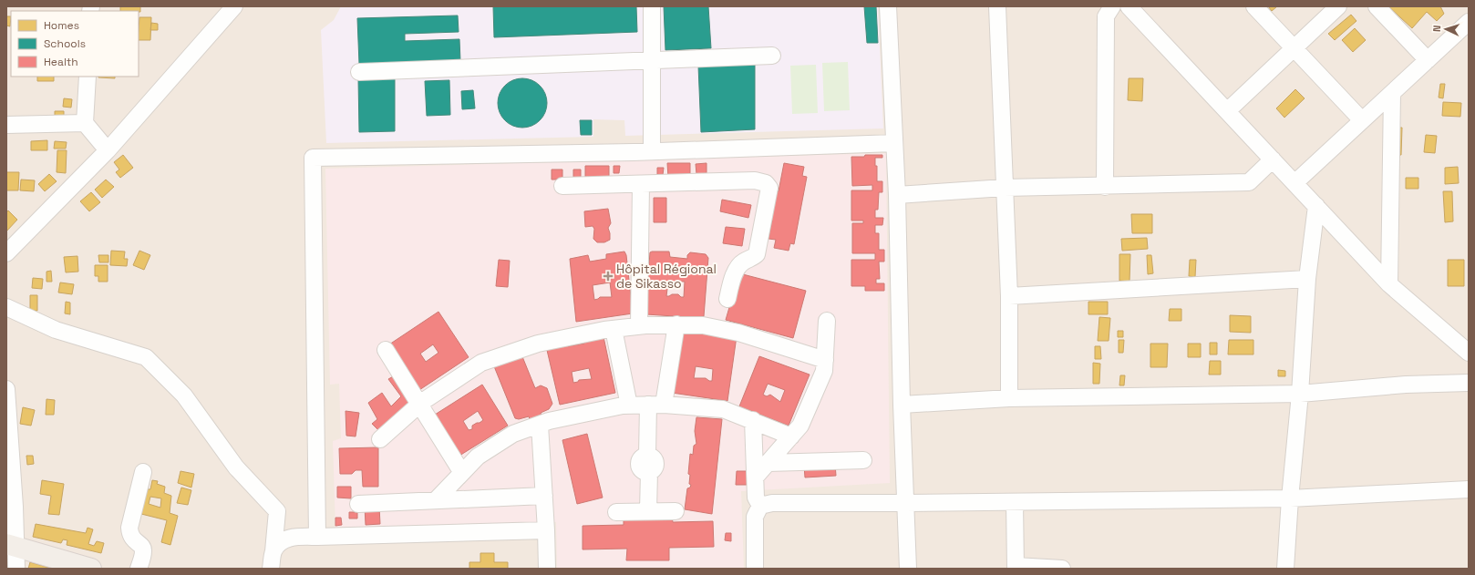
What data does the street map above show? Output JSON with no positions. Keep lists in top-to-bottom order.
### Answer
{
  "places": {
    "health": ["Hôpital Régional de Sikasso"]
  },
  "legend": ["Homes", "Schools", "Health"],
  "north": "left"
}
